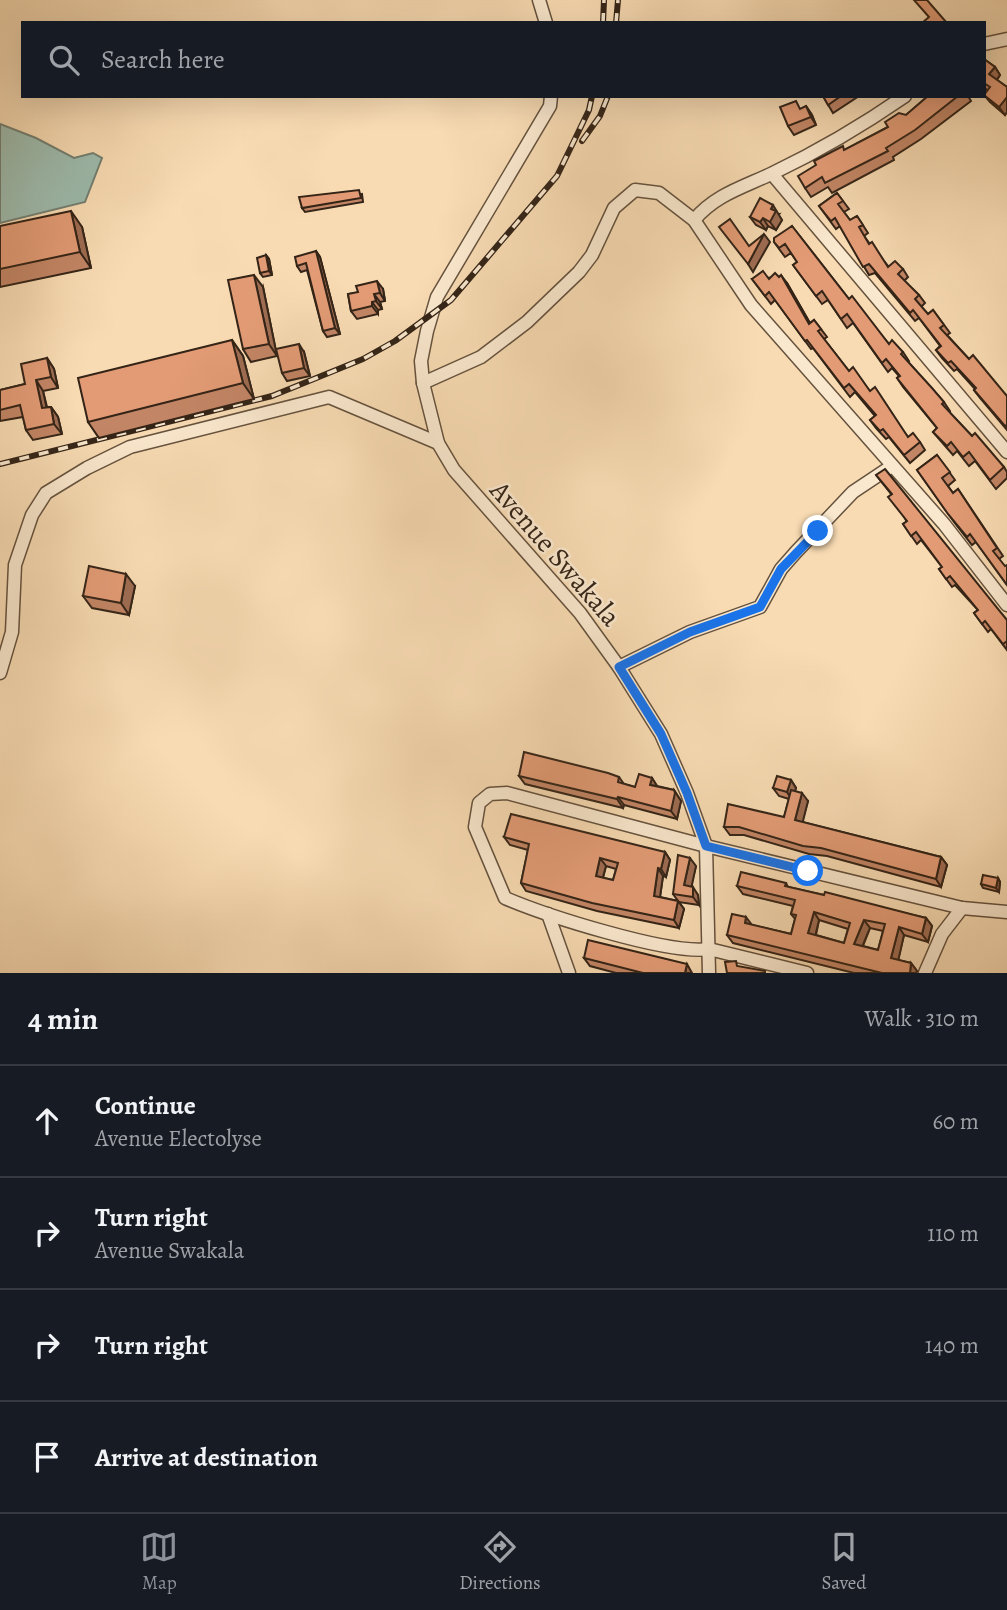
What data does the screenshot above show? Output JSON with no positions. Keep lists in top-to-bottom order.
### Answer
{
  "streets": {
    "street": ["Avenue Swakala"]
  },
  "page": {
    "search": "Search here",
    "heading": ["4 min", "Walk · 310 m"],
    "list": [
      ["Continue", "Avenue Electolyse", "60 m"],
      ["Turn right", "Avenue Swakala", "110 m"],
      ["Turn right", "140 m"],
      "Arrive at destination"
    ],
    "nav": ["Map", "Directions", "Saved"]
  }
}
